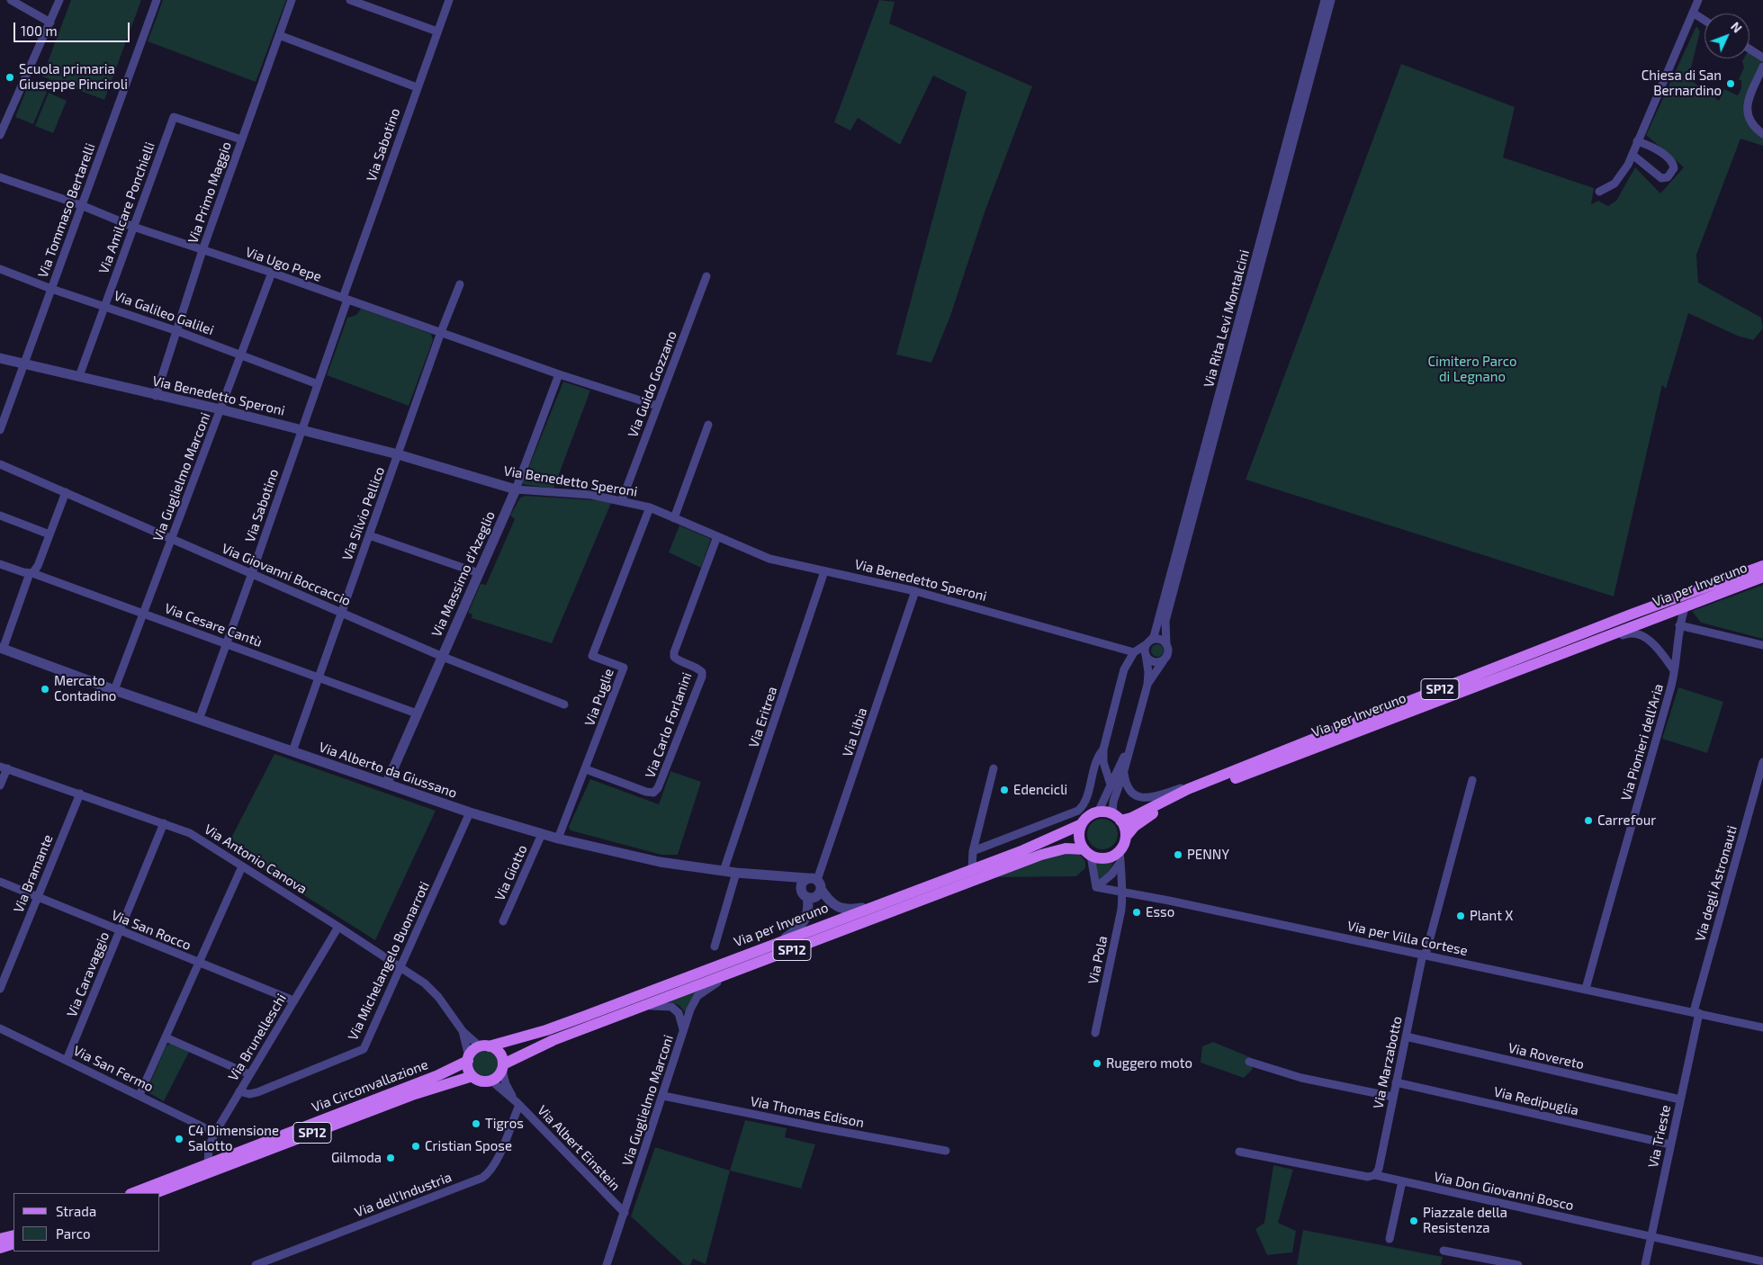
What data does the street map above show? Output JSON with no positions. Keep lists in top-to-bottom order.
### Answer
{
  "streets": {
    "main road": ["Via per Inveruno", "SP12", "Via Circonvallazione"],
    "street": [
      "Via Sabotino",
      "Via Primo Maggio",
      "Via Amilcare Ponchielli",
      "Via Tommaso Bertarelli",
      "Via Ugo Pepe",
      "Via Galileo Galilei",
      "Via Rita Levi Montalcini",
      "Via Guido Gozzano",
      "Via Benedetto Speroni",
      "Via Guglielmo Marconi",
      "Via Silvio Pellico",
      "Via Massimo d'Azeglio",
      "Via Giovanni Boccaccio",
      "Via Cesare Cantù",
      "Via Puglie",
      "Via Eritrea",
      "Via Carlo Forlanini",
      "Via Libia",
      "Via Pionieri dell'Aria",
      "Via Alberto da Giussano",
      "Via Antonio Canova",
      "Via Giotto",
      "Via Bramante",
      "Via degli Astronauti",
      "Via San Rocco",
      "Via per Villa Cortese",
      "Via Pola",
      "Via Michelangelo Buonarroti",
      "Via Caravaggio",
      "Via Brunelleschi",
      "Via Rovereto",
      "Via Marzabotto",
      "Via San Fermo",
      "Via Redipuglia",
      "Via Thomas Edison",
      "Via Trieste",
      "Via Albert Einstein",
      "Via Don Giovanni Bosco",
      "Via dell'Industria"
    ]
  },
  "crossings": [
    ["Via Sabotino", "Via Ugo Pepe"],
    ["Via Sabotino", "Via Galileo Galilei"],
    ["Via Sabotino", "Via Benedetto Speroni"],
    ["Via Sabotino", "Via Giovanni Boccaccio"],
    ["Via Sabotino", "Via Cesare Cantù"],
    ["Via Sabotino", "Via Alberto da Giussano"],
    ["Via Primo Maggio", "Via Amilcare Ponchielli"],
    ["Via Primo Maggio", "Via Ugo Pepe"],
    ["Via Primo Maggio", "Via Galileo Galilei"],
    ["Via Primo Maggio", "Via Benedetto Speroni"],
    ["Via Amilcare Ponchielli", "Via Ugo Pepe"],
    ["Via Amilcare Ponchielli", "Via Galileo Galilei"],
    ["Via Amilcare Ponchielli", "Via Benedetto Speroni"],
    ["Via Tommaso Bertarelli", "Via Ugo Pepe"],
    ["Via Tommaso Bertarelli", "Via Galileo Galilei"],
    ["Via Tommaso Bertarelli", "Via Benedetto Speroni"],
    ["Via Ugo Pepe", "Via Guido Gozzano"],
    ["Via Ugo Pepe", "Via Guglielmo Marconi"],
    ["Via Ugo Pepe", "Via Silvio Pellico"],
    ["Via Ugo Pepe", "Via Massimo d'Azeglio"],
    ["Via Galileo Galilei", "Via Guglielmo Marconi"],
    ["Via Guido Gozzano", "Via Benedetto Speroni"],
    ["Via Benedetto Speroni", "Via Guglielmo Marconi"],
    ["Via Benedetto Speroni", "Via Silvio Pellico"],
    ["Via Benedetto Speroni", "Via Massimo d'Azeglio"],
    ["Via Benedetto Speroni", "Via Puglie"],
    ["Via Benedetto Speroni", "Via Eritrea"],
    ["Via Benedetto Speroni", "Via Carlo Forlanini"],
    ["Via Benedetto Speroni", "Via Libia"],
    ["Via Guglielmo Marconi", "Via Giovanni Boccaccio"],
    ["Via Guglielmo Marconi", "Via per Inveruno"],
    ["Via Guglielmo Marconi", "Via Cesare Cantù"],
    ["Via Guglielmo Marconi", "Via Alberto da Giussano"],
    ["Via Guglielmo Marconi", "Via Thomas Edison"],
    ["Via Guglielmo Marconi", "Via Albert Einstein"],
    ["Via Silvio Pellico", "Via Giovanni Boccaccio"],
    ["Via Silvio Pellico", "Via Cesare Cantù"],
    ["Via Silvio Pellico", "Via Alberto da Giussano"],
    ["Via Massimo d'Azeglio", "Via Giovanni Boccaccio"],
    ["Via Massimo d'Azeglio", "Via Cesare Cantù"],
    ["Via Massimo d'Azeglio", "Via Alberto da Giussano"],
    ["Via per Inveruno", "Via Pionieri dell'Aria"],
    ["Via per Inveruno", "Via Antonio Canova"],
    ["Via per Inveruno", "Via Circonvallazione"],
    ["Via per Inveruno", "Via Albert Einstein"],
    ["Via Puglie", "Via Carlo Forlanini"],
    ["Via Puglie", "Via Alberto da Giussano"],
    ["Via Eritrea", "Via Alberto da Giussano"],
    ["Via Libia", "Via Alberto da Giussano"],
    ["Via Pionieri dell'Aria", "Via per Villa Cortese"],
    ["Via Alberto da Giussano", "Via Giotto"],
    ["Via Alberto da Giussano", "Via Michelangelo Buonarroti"],
    ["Via Antonio Canova", "Via Bramante"],
    ["Via Antonio Canova", "Via Michelangelo Buonarroti"],
    ["Via Antonio Canova", "Via Caravaggio"],
    ["Via Antonio Canova", "Via Brunelleschi"],
    ["Via Antonio Canova", "Via Circonvallazione"],
    ["Via Antonio Canova", "Via Albert Einstein"],
    ["Via Bramante", "Via San Rocco"],
    ["Via degli Astronauti", "Via per Villa Cortese"],
    ["Via degli Astronauti", "Via Trieste"],
    ["Via San Rocco", "Via Caravaggio"],
    ["Via San Rocco", "Via Brunelleschi"],
    ["Via per Villa Cortese", "Via Pola"],
    ["Via per Villa Cortese", "Via Marzabotto"],
    ["Via per Villa Cortese", "Via Trieste"],
    ["Via Michelangelo Buonarroti", "Via Brunelleschi"],
    ["Via Caravaggio", "Via San Fermo"],
    ["Via Brunelleschi", "Via San Fermo"],
    ["Via Brunelleschi", "Via Circonvallazione"],
    ["Via Rovereto", "Via Marzabotto"],
    ["Via Rovereto", "Via Trieste"],
    ["Via Marzabotto", "Via Redipuglia"],
    ["Via Marzabotto", "Via Don Giovanni Bosco"],
    ["Via Circonvallazione", "Via Albert Einstein"],
    ["Via Redipuglia", "Via Trieste"],
    ["Via Trieste", "Via Don Giovanni Bosco"],
    ["Via Albert Einstein", "Via dell'Industria"]
  ],
  "parks": ["Cimitero Parco di Legnano"],
  "places": [
    "Scuola primaria Giuseppe Pinciroli",
    "Chiesa di San Bernardino",
    "Mercato Contadino",
    "Edencicli",
    "Carrefour",
    "PENNY",
    "Esso",
    "Plant X",
    "Ruggero moto",
    "Tigros",
    "C4 Dimensione Salotto",
    "Cristian Spose",
    "Gilmoda",
    "Piazzale della Resistenza"
  ],
  "legend": ["Strada", "Parco"],
  "scale_bar": "100 m",
  "north": "top right"
}
